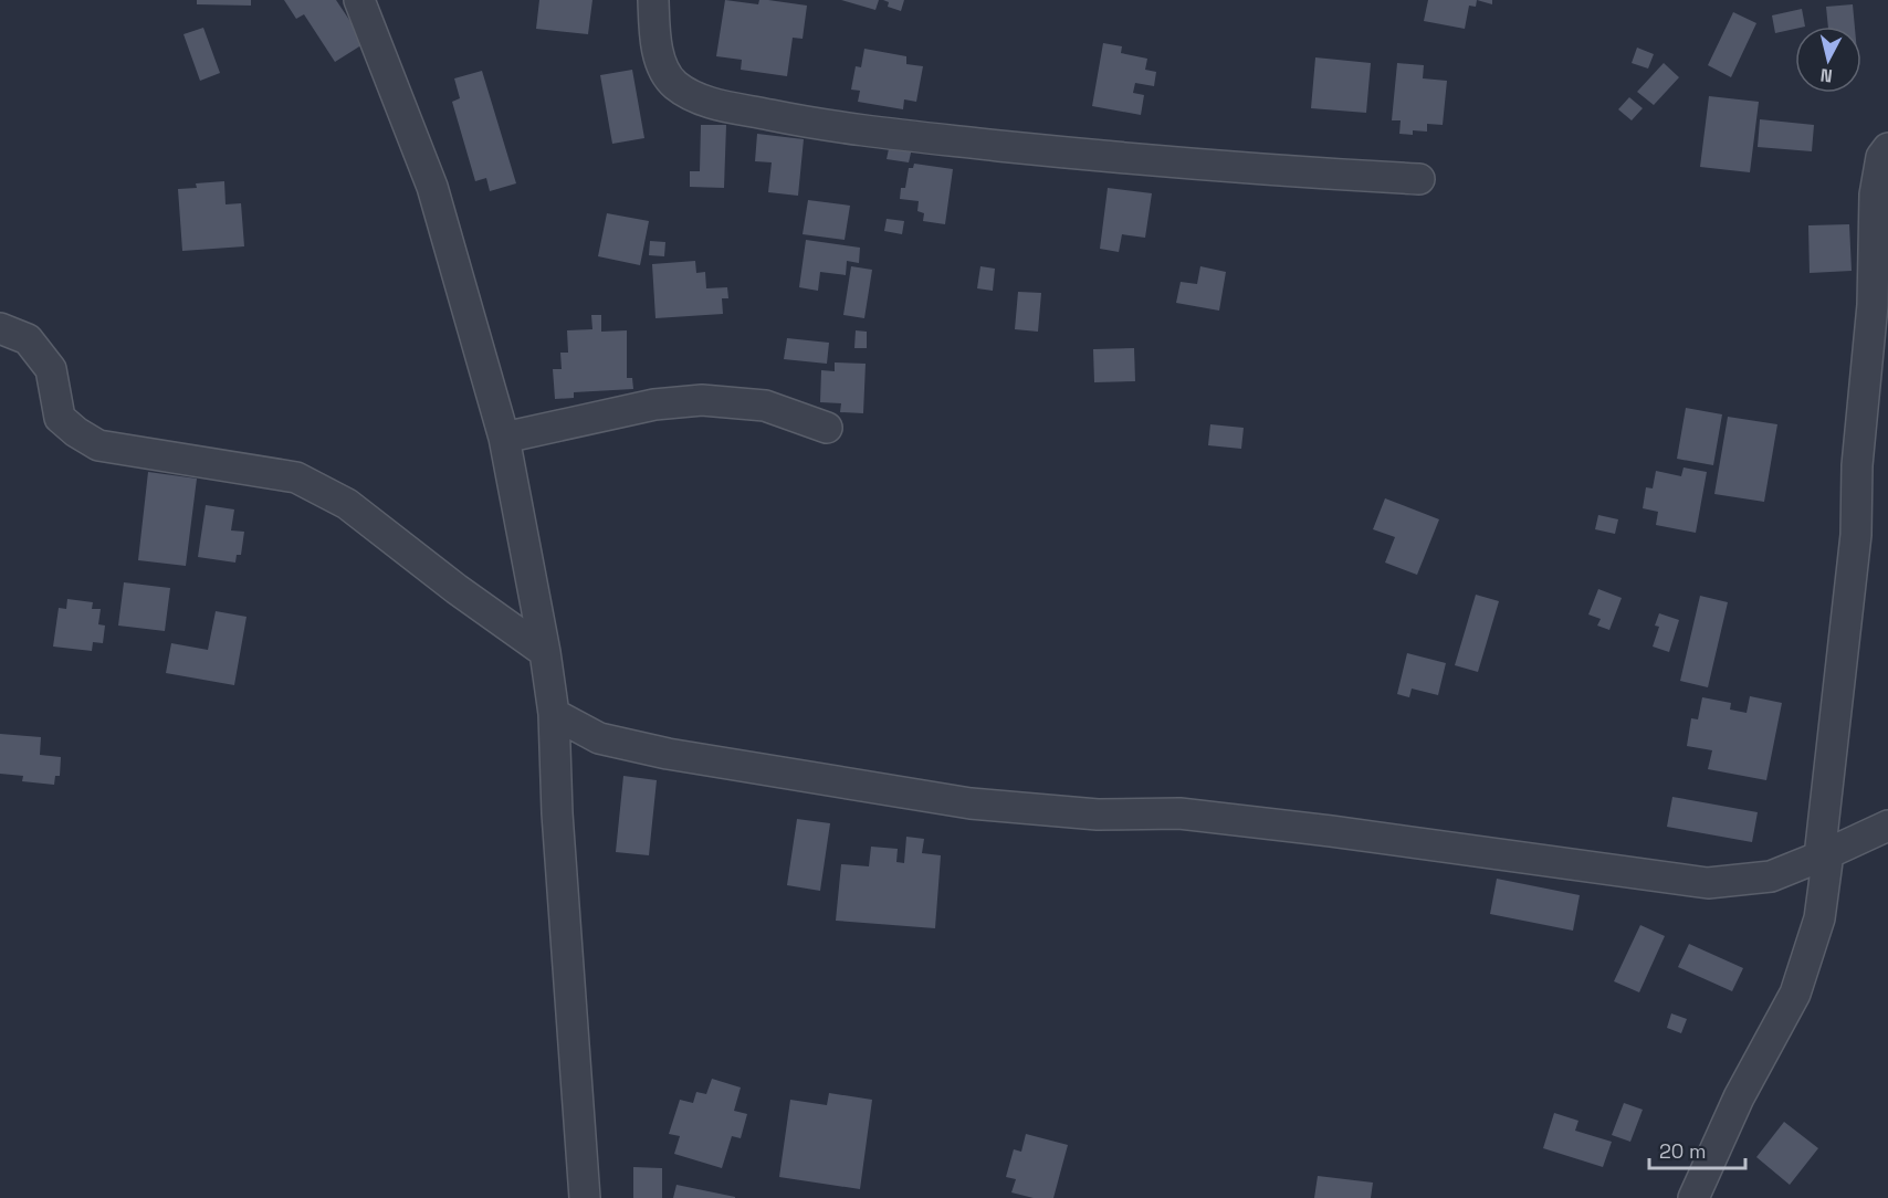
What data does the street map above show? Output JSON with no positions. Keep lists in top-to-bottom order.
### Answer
{
  "scale_bar": "20 m",
  "north": "bottom"
}
